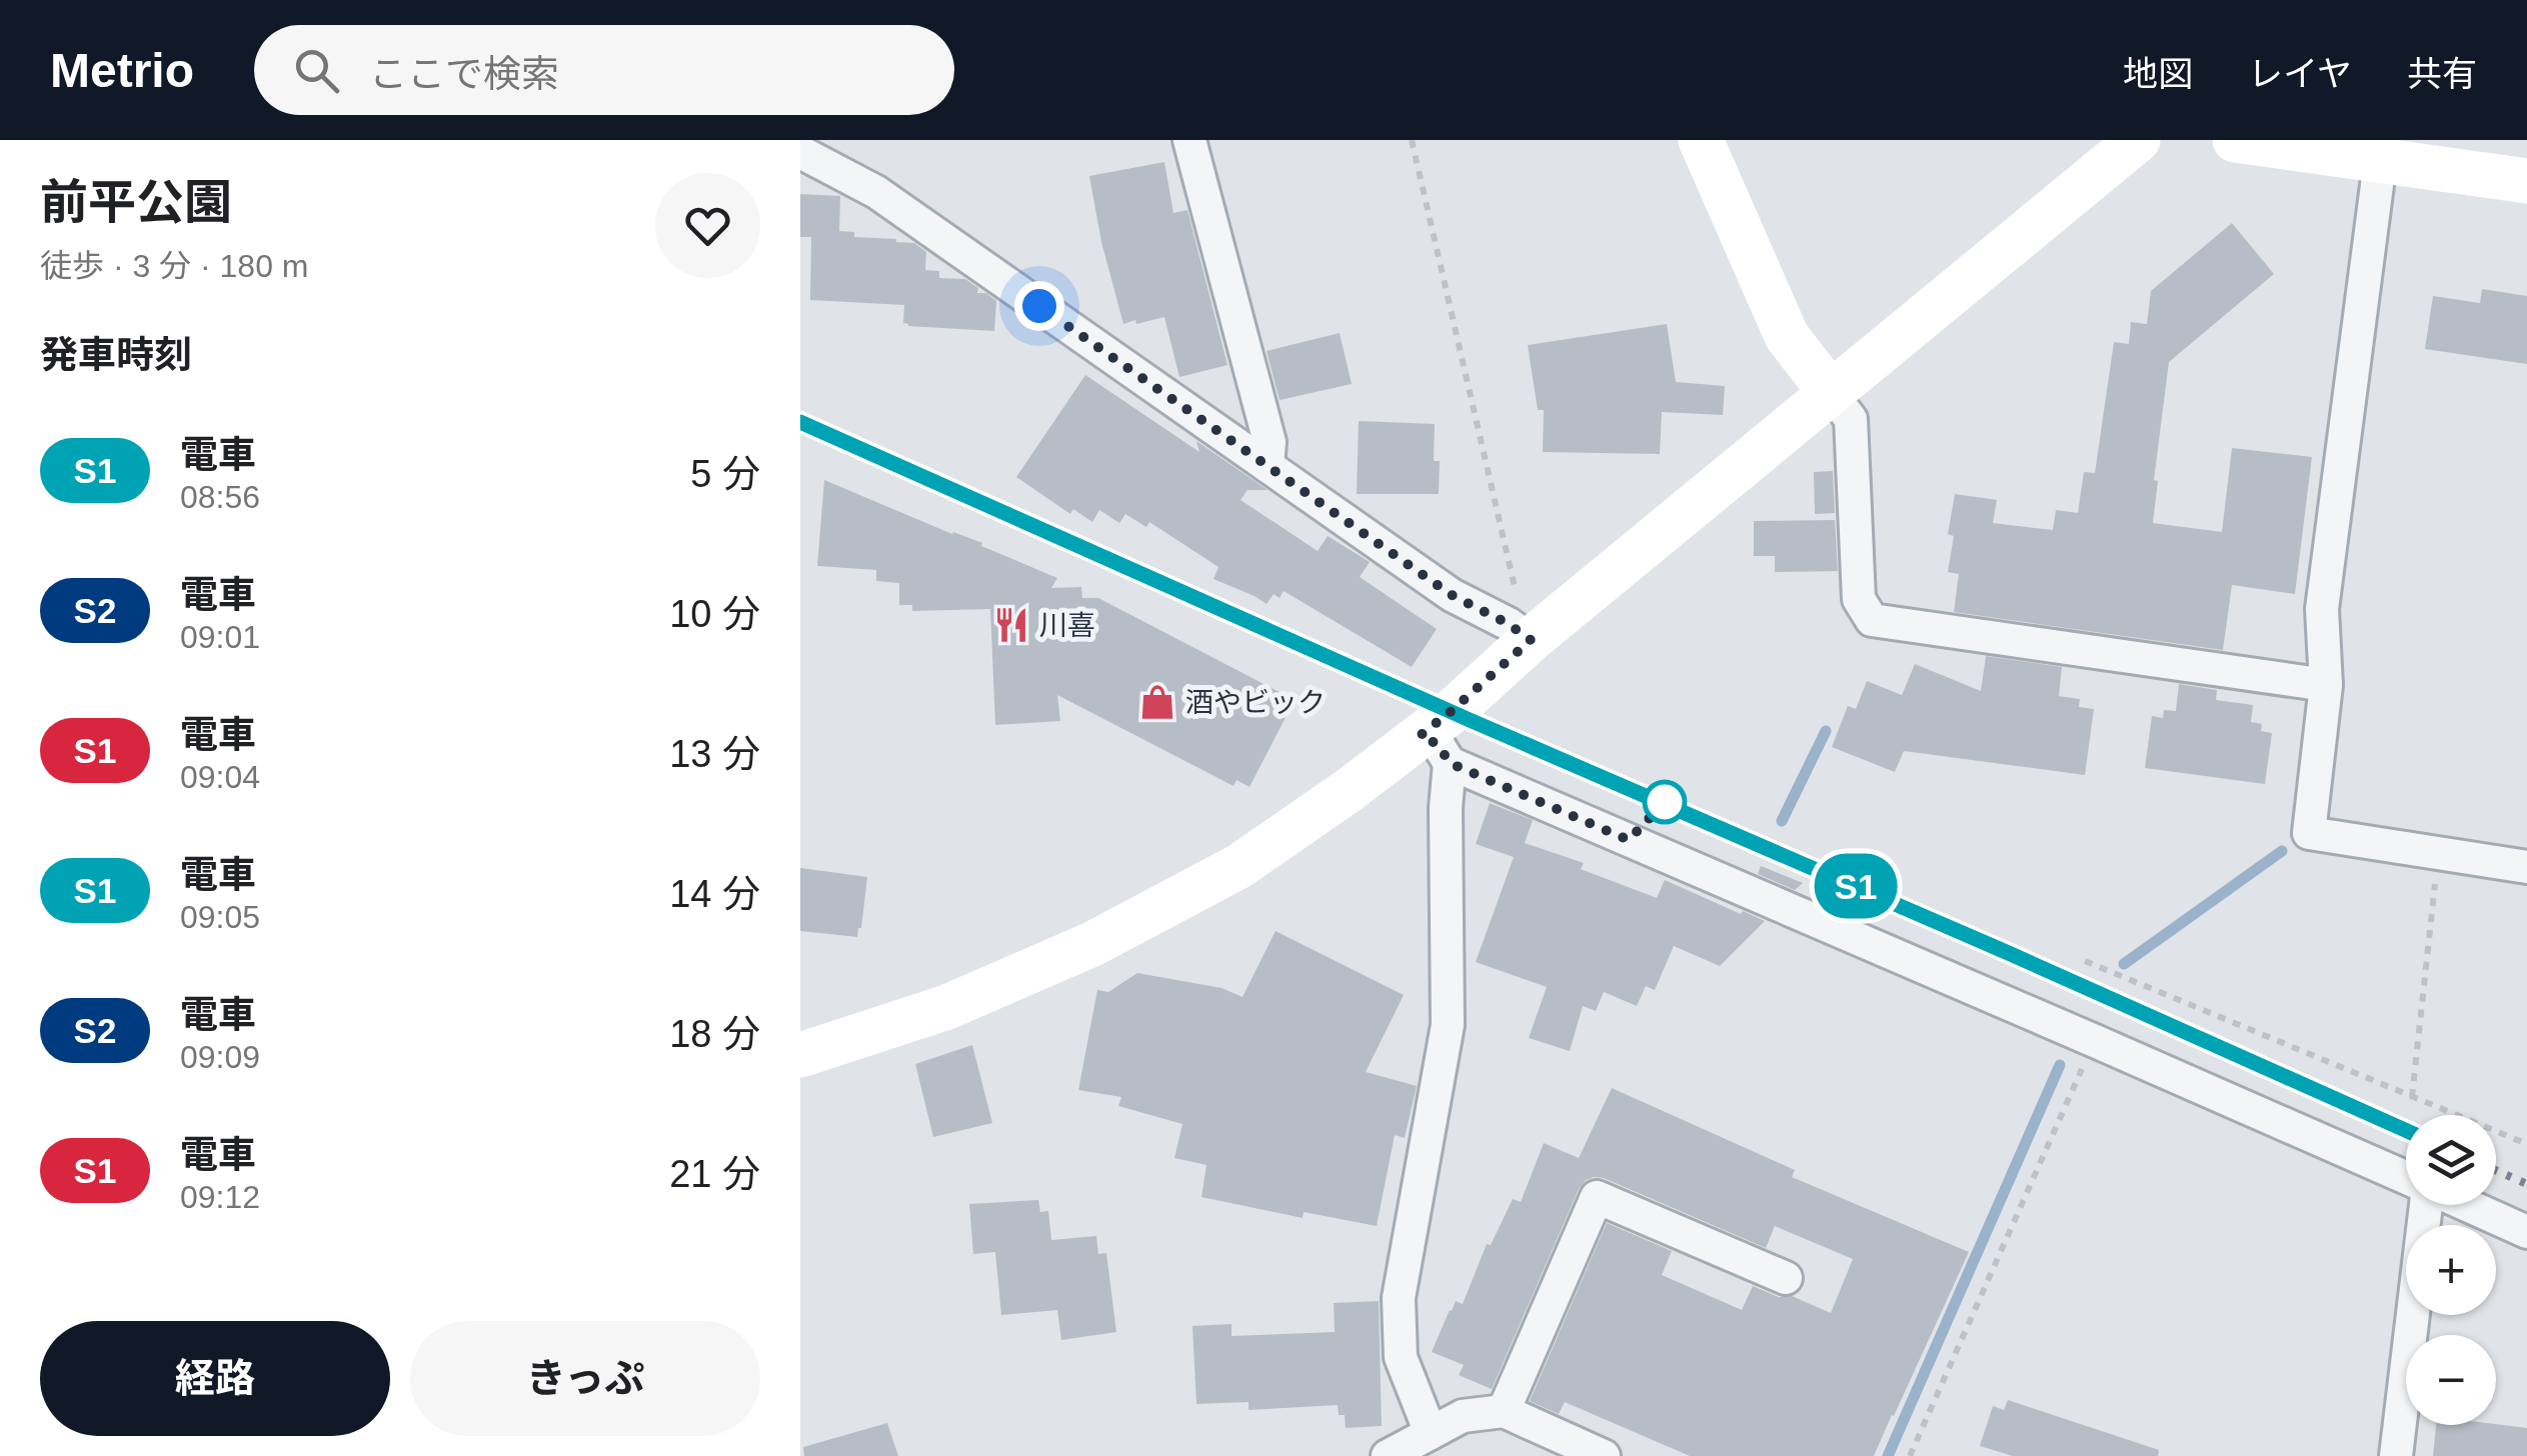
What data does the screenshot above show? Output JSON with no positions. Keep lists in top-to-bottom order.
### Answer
{
  "places": {
    "restaurant": ["川喜"],
    "shop": ["酒やビック"]
  },
  "page": {
    "header": "Metrio",
    "search": "ここで検索",
    "nav": ["地図", "レイヤ", "共有"],
    "heading": [
      ["前平公園", "徒歩 · 3 分 · 180 m"],
      "発車時刻"
    ],
    "on_map": "S1",
    "list": [
      {
        "mark": "S1",
        "name": "電車",
        "note": "08:56",
        "value": "5 分"
      },
      {
        "mark": "S2",
        "name": "電車",
        "note": "09:01",
        "value": "10 分"
      },
      {
        "mark": "S1",
        "name": "電車",
        "note": "09:04",
        "value": "13 分"
      },
      {
        "mark": "S1",
        "name": "電車",
        "note": "09:05",
        "value": "14 分"
      },
      {
        "mark": "S2",
        "name": "電車",
        "note": "09:09",
        "value": "18 分"
      },
      {
        "mark": "S1",
        "name": "電車",
        "note": "09:12",
        "value": "21 分"
      }
    ],
    "map_buttons": ["+", "−"],
    "buttons": ["経路", "きっぷ"]
  }
}
